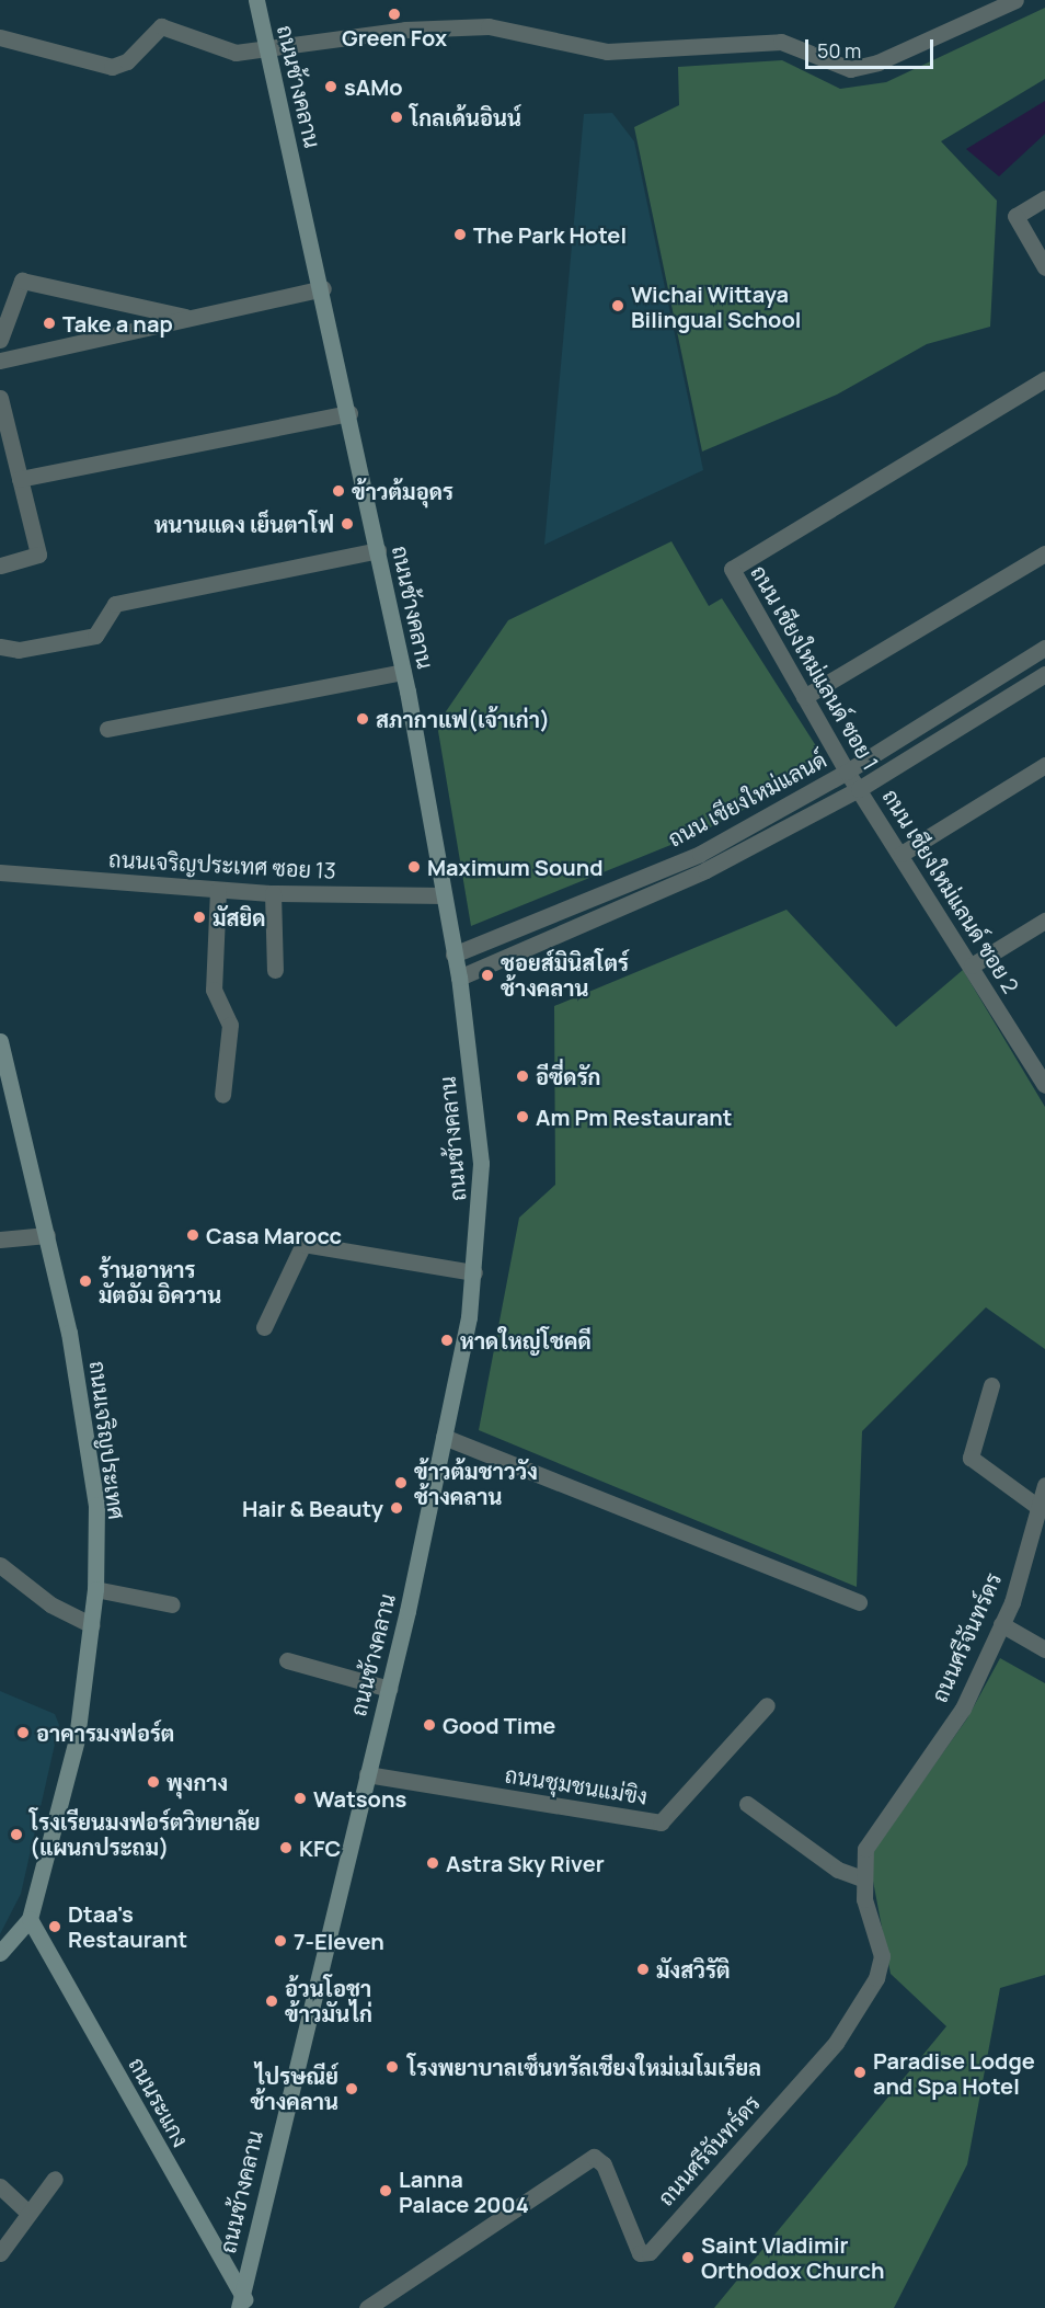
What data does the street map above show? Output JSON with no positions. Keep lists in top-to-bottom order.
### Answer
{
  "streets": {
    "street": [
      "ถนนช้างคลาน",
      "ถนน เชียงใหม่แลนด์ ซอย 1",
      "ถนน เชียงใหม่แลนด์",
      "ถนนเจริญประเทศ ซอย 13",
      "ถนน เชียงใหม่แลนด์ ซอย 2",
      "ถนนเจริญประเทศ",
      "ถนนศรีจันทร์ดร",
      "ถนนชุมชนแม่ขิง",
      "ถนนระแกง"
    ]
  },
  "crossings": [
    ["ถนนช้างคลาน", "ถนน เชียงใหม่แลนด์"],
    ["ถนนช้างคลาน", "ถนนเจริญประเทศ ซอย 13"],
    ["ถนนช้างคลาน", "ถนนชุมชนแม่ขิง"],
    ["ถนนช้างคลาน", "ถนนระแกง"],
    ["ถนน เชียงใหม่แลนด์ ซอย 1", "ถนน เชียงใหม่แลนด์"],
    ["ถนน เชียงใหม่แลนด์ ซอย 1", "ถนน เชียงใหม่แลนด์ ซอย 2"],
    ["ถนน เชียงใหม่แลนด์", "ถนน เชียงใหม่แลนด์ ซอย 2"],
    ["ถนนเจริญประเทศ", "ถนนระแกง"]
  ],
  "places": [
    "Green Fox",
    "sAMo",
    "โกลเด้นอินน์",
    "The Park Hotel",
    "Wichai Wittaya Bilingual School",
    "Take a nap",
    "ข้าวต้มอุดร",
    "หนานแดง เย็นตาโฟ",
    "สภากาแฟ(เจ้าเก่า)",
    "Maximum Sound",
    "มัสยิด",
    "ชอยส์มินิสโตร์ ช้างคลาน",
    "อีซี่ดรัก",
    "Am Pm Restaurant",
    "Casa Marocc",
    "ร้านอาหาร มัตอัม อิควาน",
    "หาดใหญ่โชคดี",
    "ข้าวต้มชาววัง ช้างคลาน",
    "Hair & Beauty",
    "Good Time",
    "อาคารมงฟอร์ต",
    "พุงกาง",
    "Watsons",
    "โรงเรียนมงฟอร์ตวิทยาลัย (แผนกประถม)",
    "KFC",
    "Astra Sky River",
    "Dtaa's Restaurant",
    "7-Eleven",
    "มังสวิรัติ",
    "อ้วนโอชา ข้าวมันไก่",
    "โรงพยาบาลเซ็นทรัลเชียงใหม่เมโมเรียล",
    "Paradise Lodge and Spa Hotel",
    "ไปรษณีย์ ช้างคลาน",
    "Lanna Palace 2004",
    "Saint Vladimir Orthodox Church"
  ],
  "scale_bar": "50 m"
}
